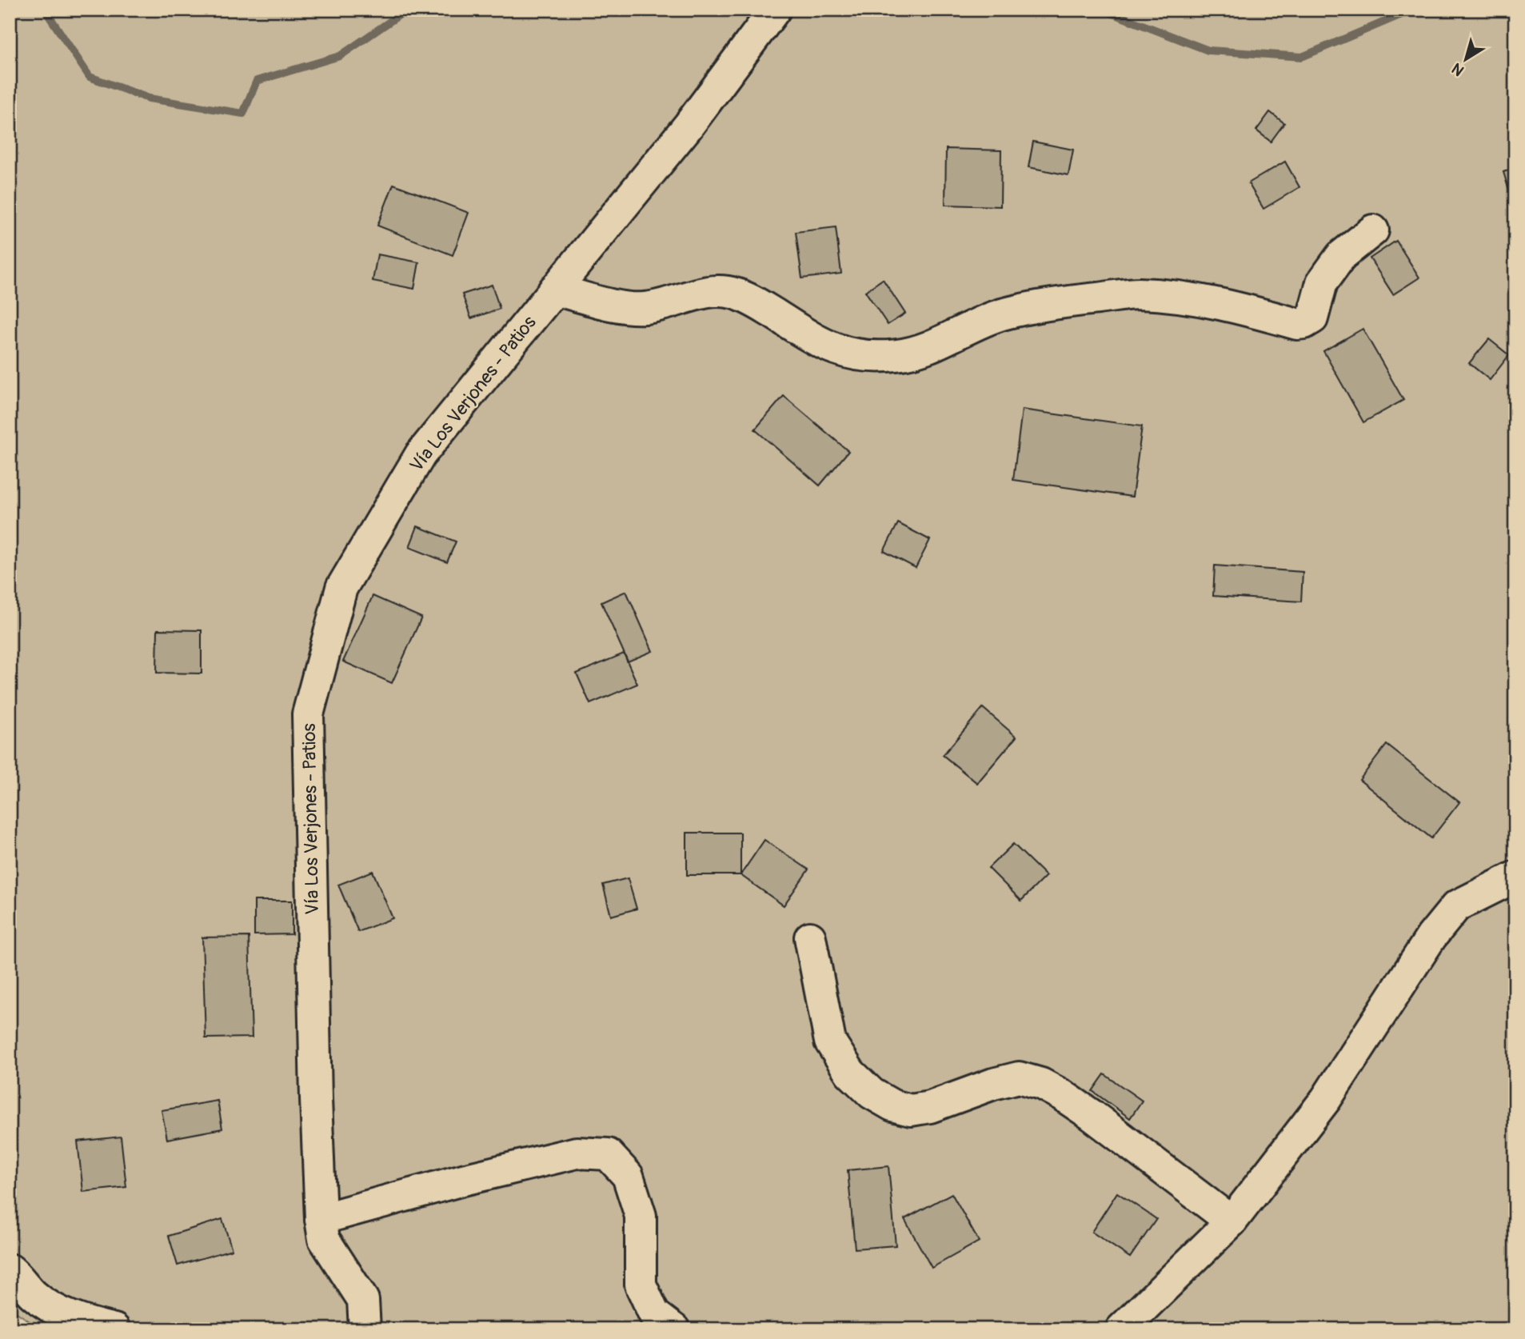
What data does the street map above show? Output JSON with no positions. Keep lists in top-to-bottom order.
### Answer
{
  "streets": {
    "street": ["Vía Los Verjones - Patios"]
  },
  "north": "bottom left"
}
